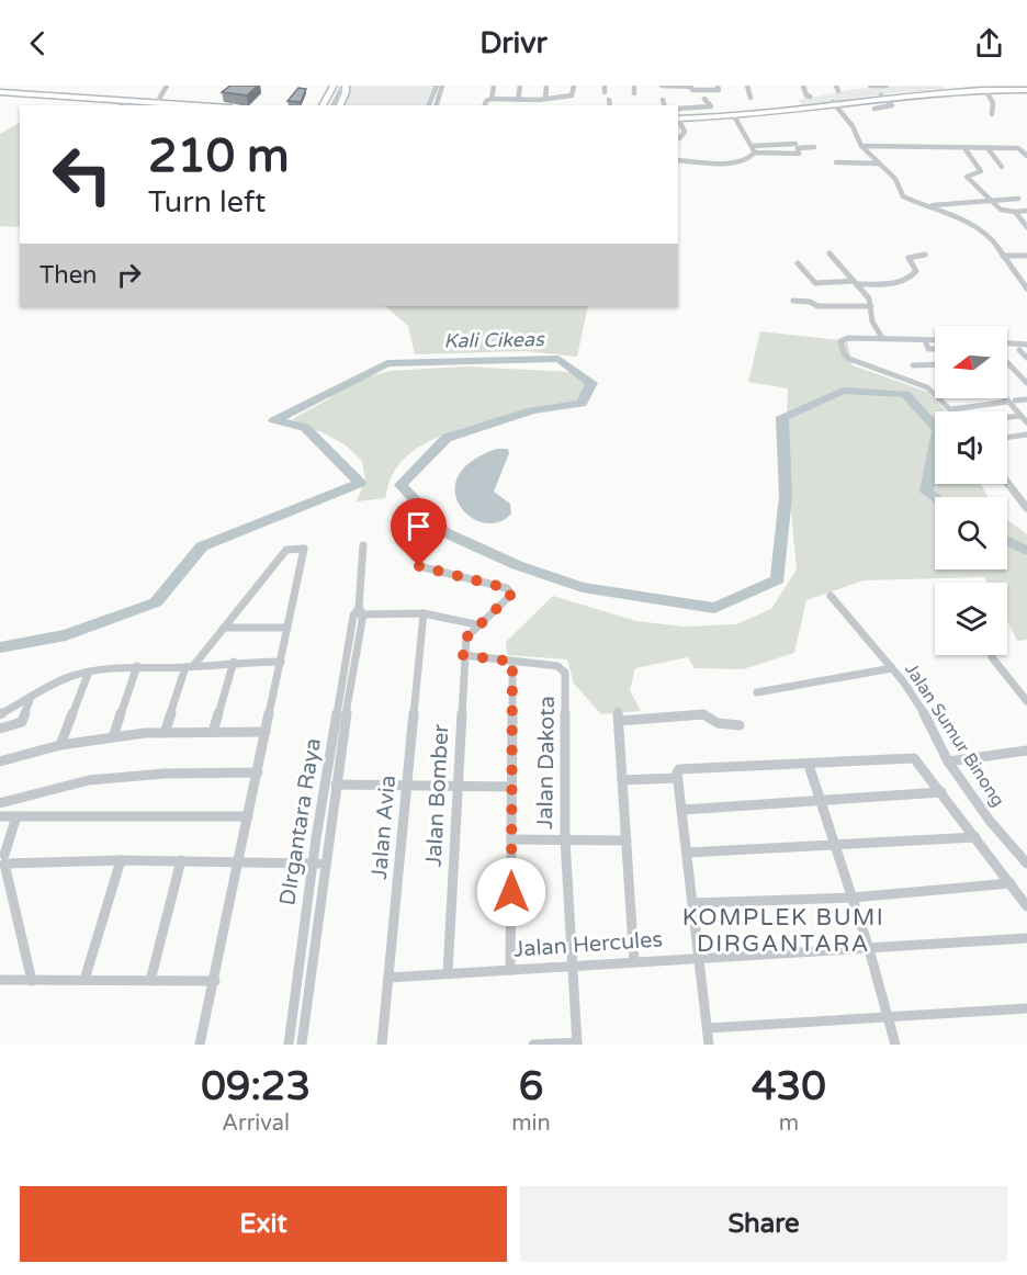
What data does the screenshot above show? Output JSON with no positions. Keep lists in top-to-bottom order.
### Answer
{
  "streets": {
    "street": [
      "Jalan Sumur Binong",
      "Jalan Dakota",
      "Jalan Bomber",
      "DIrgantara Raya",
      "Jalan Avia",
      "Jalan Hercules"
    ]
  },
  "crossings": [
    ["Jalan Dakota", "Jalan Hercules"],
    ["Jalan Bomber", "Jalan Hercules"],
    ["Jalan Avia", "Jalan Hercules"]
  ],
  "districts": ["KOMPLEK BUMI DIRGANTARA"],
  "water": ["Kali Cikeas"],
  "north": "left",
  "page": {
    "header": "Drivr",
    "turn": ["210 m", "Turn left"],
    "then": "Then",
    "eta": [
      "09:23",
      "Arrival",
      "6",
      "min",
      "430",
      "m"
    ],
    "buttons": ["Exit", "Share"]
  }
}
